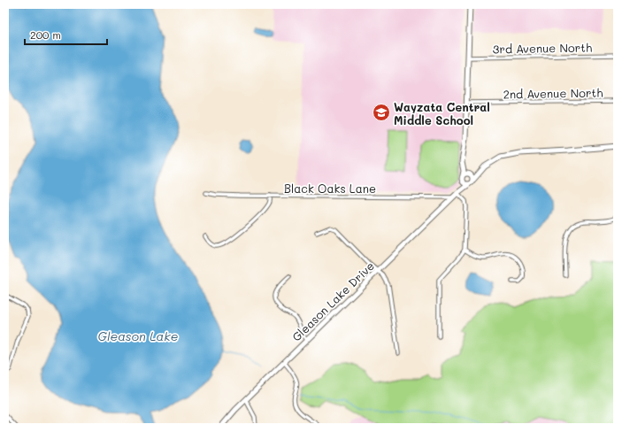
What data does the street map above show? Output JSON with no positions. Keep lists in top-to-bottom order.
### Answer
{
  "streets": {
    "main road": ["Gleason Lake Drive"],
    "street": ["3rd Avenue North", "2nd Avenue North", "Black Oaks Lane"]
  },
  "crossings": [
    ["Black Oaks Lane", "Gleason Lake Drive"]
  ],
  "water": ["Gleason Lake"],
  "places": {
    "school or university": ["Wayzata Central Middle School"]
  },
  "scale_bar": "200 m"
}
